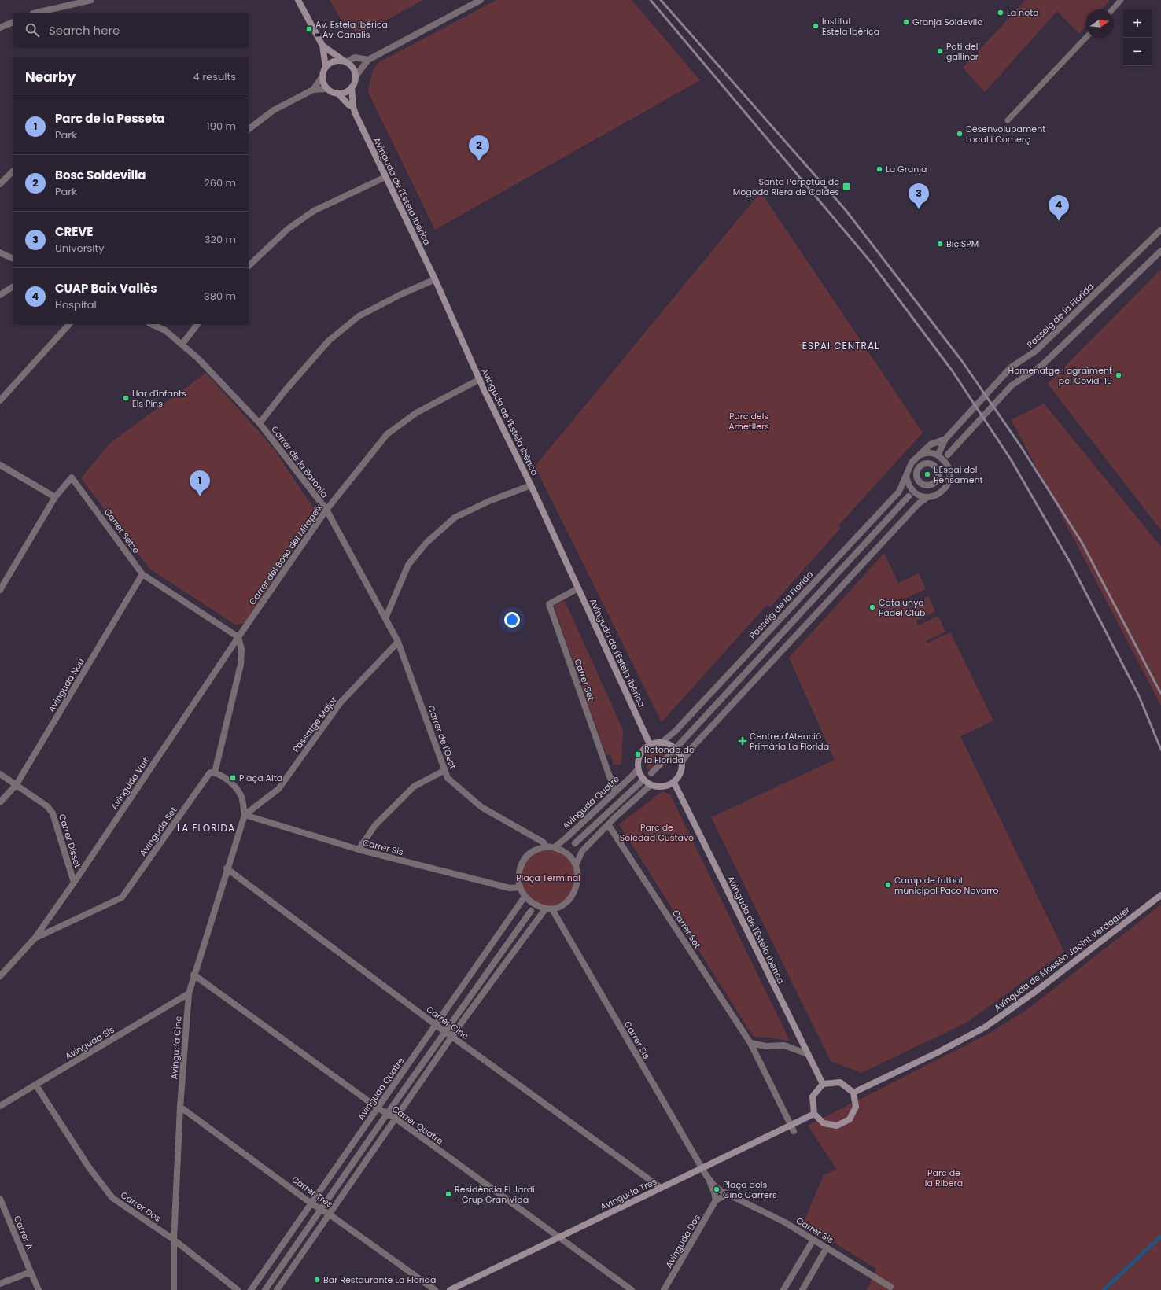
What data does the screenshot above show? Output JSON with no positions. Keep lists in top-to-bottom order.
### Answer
{
  "streets": {
    "main road": ["Avinguda de l'Estela Ibèrica", "Avinguda de Mossèn Jacint Verdaguer", "Avinguda Tres"],
    "street": [
      "Passeig de la Florida",
      "Carrer de la Baronia",
      "Carrer Setze",
      "Carrer del Bosc del Mirapeix",
      "Carrer Set",
      "Avinguda Nou",
      "Passatge Major",
      "Carrer de l'Oest",
      "Avinguda Vuit",
      "Avinguda Quatre",
      "Avinguda Set",
      "Carrer Disset",
      "Carrer Sis",
      "Carrer Cinc",
      "Avinguda Sis",
      "Avinguda Cinc",
      "Carrer Quatre",
      "Carrer Tres",
      "Carrer Dos",
      "Carrer A",
      "Avinguda Dos"
    ]
  },
  "crossings": [
    ["Avinguda de l'Estela Ibèrica", "Passeig de la Florida"],
    ["Avinguda de l'Estela Ibèrica", "Carrer del Bosc del Mirapeix"],
    ["Avinguda de l'Estela Ibèrica", "Carrer Set"],
    ["Avinguda de l'Estela Ibèrica", "Avinguda Quatre"],
    ["Avinguda de l'Estela Ibèrica", "Avinguda de Mossèn Jacint Verdaguer"],
    ["Avinguda de l'Estela Ibèrica", "Avinguda Tres"],
    ["Passeig de la Florida", "Avinguda Quatre"],
    ["Carrer de la Baronia", "Carrer del Bosc del Mirapeix"],
    ["Carrer de la Baronia", "Passatge Major"],
    ["Carrer de la Baronia", "Carrer de l'Oest"],
    ["Carrer Setze", "Carrer del Bosc del Mirapeix"],
    ["Carrer Setze", "Avinguda Nou"],
    ["Carrer Setze", "Avinguda Vuit"],
    ["Carrer del Bosc del Mirapeix", "Avinguda Vuit"],
    ["Carrer Set", "Avinguda Quatre"],
    ["Carrer Set", "Avinguda Tres"],
    ["Avinguda Nou", "Carrer Disset"],
    ["Passatge Major", "Carrer de l'Oest"],
    ["Passatge Major", "Carrer Sis"],
    ["Passatge Major", "Avinguda Cinc"],
    ["Carrer de l'Oest", "Avinguda Quatre"],
    ["Carrer de l'Oest", "Carrer Sis"],
    ["Avinguda Vuit", "Avinguda Set"],
    ["Avinguda Vuit", "Carrer Disset"],
    ["Avinguda Quatre", "Carrer Sis"],
    ["Avinguda Quatre", "Carrer Cinc"],
    ["Avinguda Quatre", "Carrer Quatre"],
    ["Avinguda Quatre", "Carrer Tres"],
    ["Carrer Sis", "Avinguda Cinc"],
    ["Carrer Sis", "Avinguda Tres"],
    ["Carrer Sis", "Avinguda Dos"],
    ["Avinguda de Mossèn Jacint Verdaguer", "Avinguda Tres"],
    ["Carrer Cinc", "Avinguda Cinc"],
    ["Carrer Cinc", "Avinguda Tres"],
    ["Avinguda Sis", "Avinguda Cinc"],
    ["Avinguda Sis", "Carrer Dos"],
    ["Avinguda Cinc", "Carrer Quatre"],
    ["Avinguda Cinc", "Carrer Tres"],
    ["Avinguda Cinc", "Carrer Dos"],
    ["Carrer Quatre", "Avinguda Tres"]
  ],
  "districts": ["ESPAI CENTRAL", "LA FLORIDA"],
  "parks": [
    "Parc dels Ametllers",
    "Parc de Soledad Gustavo",
    "Plaça Terminal",
    "Parc de la Ribera"
  ],
  "places": {
    "other": [
      "La nota",
      "Granja Soldevila",
      "Institut Estela Ibèrica",
      "Pati del galliner",
      "Desenvolupament Local i Comerç",
      "La Granja",
      "BiciSPM",
      "Homenatge i agraïment pel Covid-19",
      "Llar d'infants Els Pins",
      "L'Espai del Pensament",
      "Catalunya Pàdel Club",
      "Camp de futbol municipal Paco Navarro",
      "Plaça dels Cinc Carrers",
      "Residència El Jardí - Grup Gran Vida",
      "Bar Restaurante La Florida"
    ],
    "transit": [
      "Av. Estela Ibérica - Av. Canalis",
      "Santa Perpètua de Mogoda Riera de Caldes",
      "Rotonda de la Florida",
      "Plaça Alta"
    ],
    "health": ["Centre d'Atenció Primària La Florida"]
  },
  "north": "right",
  "page": {
    "map_buttons": ["+", "−"],
    "search": "Search here",
    "heading": ["Nearby", "4 results"],
    "list": [
      {
        "mark": "1",
        "name": "Parc de la Pesseta",
        "note": "Park",
        "value": "190 m"
      },
      {
        "mark": "2",
        "name": "Bosc Soldevilla",
        "note": "Park",
        "value": "260 m"
      },
      {
        "mark": "3",
        "name": "CREVE",
        "note": "University",
        "value": "320 m"
      },
      {
        "mark": "4",
        "name": "CUAP Baix Vallès",
        "note": "Hospital",
        "value": "380 m"
      }
    ],
    "pins": [
      "2",
      "3",
      "4",
      "1"
    ]
  }
}
